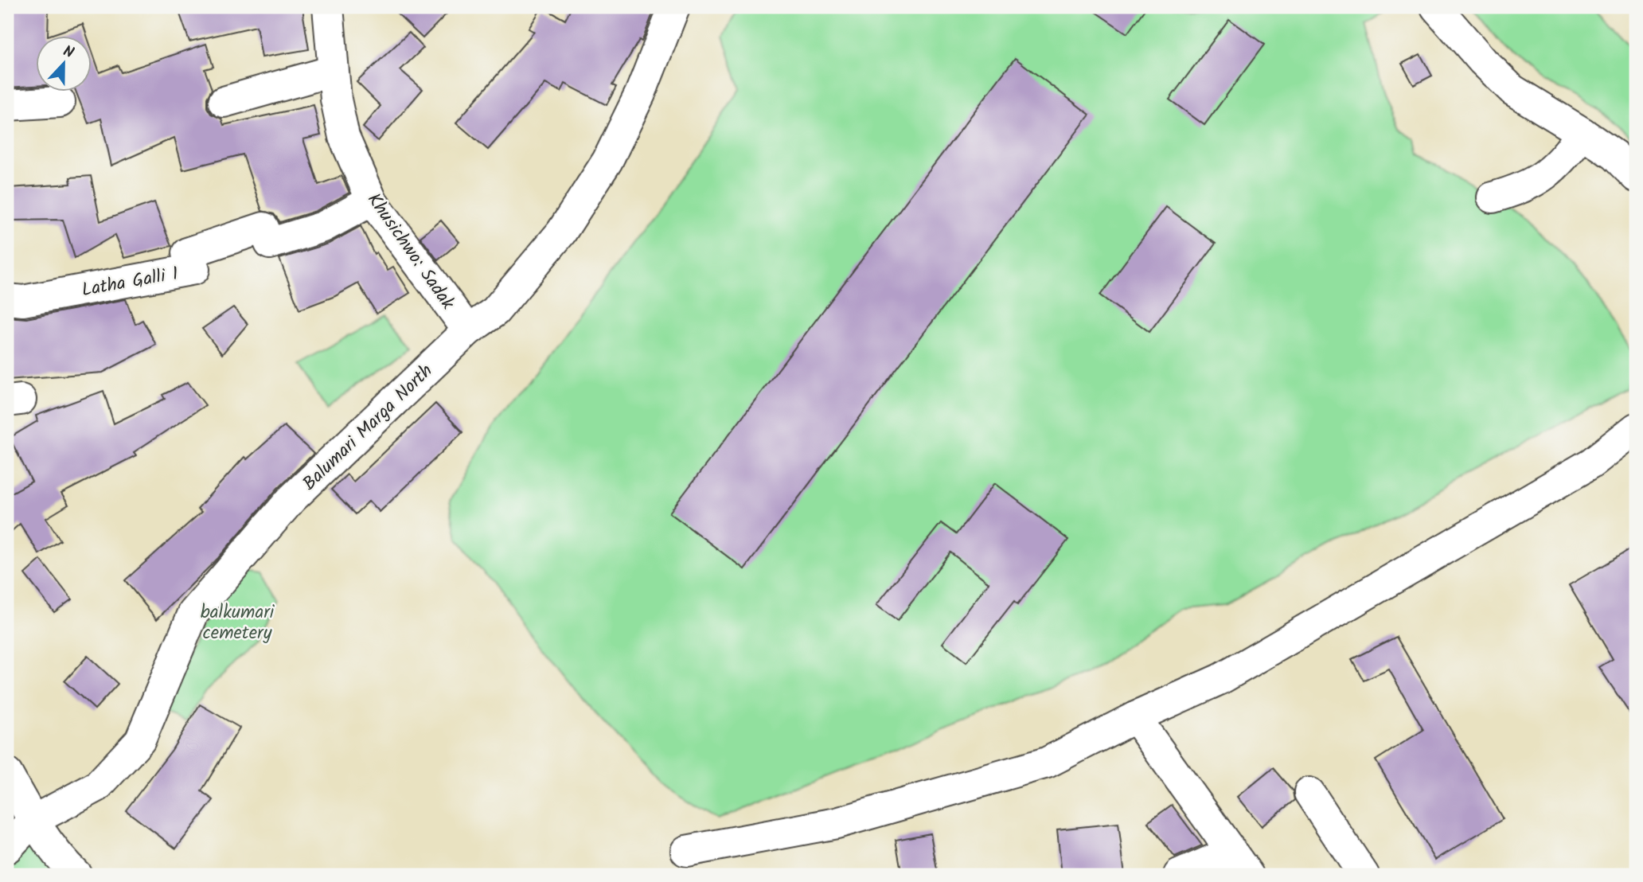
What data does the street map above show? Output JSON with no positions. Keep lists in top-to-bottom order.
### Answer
{
  "streets": {
    "street": ["Khusichwo: Sadak", "Latha Galli 1", "Balumari Marga North"]
  },
  "crossings": [
    ["Khusichwo: Sadak", "Latha Galli 1"],
    ["Khusichwo: Sadak", "Balumari Marga North"]
  ],
  "parks": ["balkumari cemetery"],
  "north": "top"
}
